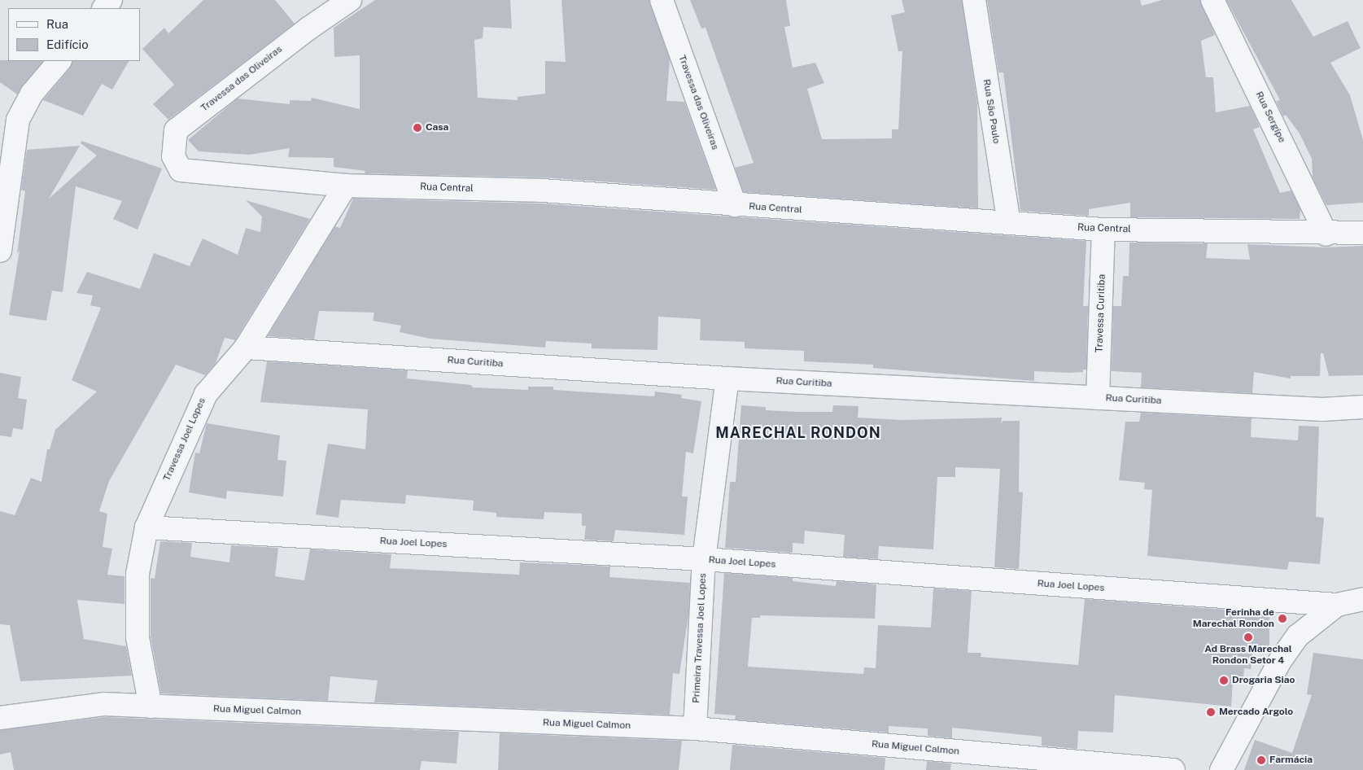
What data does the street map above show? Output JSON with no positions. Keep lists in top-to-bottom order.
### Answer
{
  "streets": {
    "street": [
      "Travessa das Oliveiras",
      "Rua São Paulo",
      "Rua Sergípe",
      "Rua Central",
      "Travessa Curitiba",
      "Rua Curitiba",
      "Travessa Joel Lopes",
      "Rua Joel Lopes",
      "Primeira Travessa Joel Lopes",
      "Rua Miguel Calmon"
    ]
  },
  "crossings": [
    ["Travessa das Oliveiras", "Rua Central"],
    ["Rua São Paulo", "Rua Central"],
    ["Rua Sergípe", "Rua Central"],
    ["Rua Central", "Travessa Curitiba"],
    ["Rua Central", "Travessa Joel Lopes"],
    ["Travessa Curitiba", "Rua Curitiba"],
    ["Rua Curitiba", "Travessa Joel Lopes"],
    ["Rua Curitiba", "Primeira Travessa Joel Lopes"],
    ["Travessa Joel Lopes", "Rua Joel Lopes"],
    ["Travessa Joel Lopes", "Rua Miguel Calmon"],
    ["Rua Joel Lopes", "Primeira Travessa Joel Lopes"],
    ["Primeira Travessa Joel Lopes", "Rua Miguel Calmon"]
  ],
  "districts": ["MARECHAL RONDON"],
  "places": [
    "Casa",
    "Ferinha de Marechal Rondon",
    "Ad Brass Marechal Rondon Setor 4",
    "Drogaria Siao",
    "Mercado Argolo",
    "Farmácia"
  ],
  "legend": ["Rua", "Edifício"]
}
